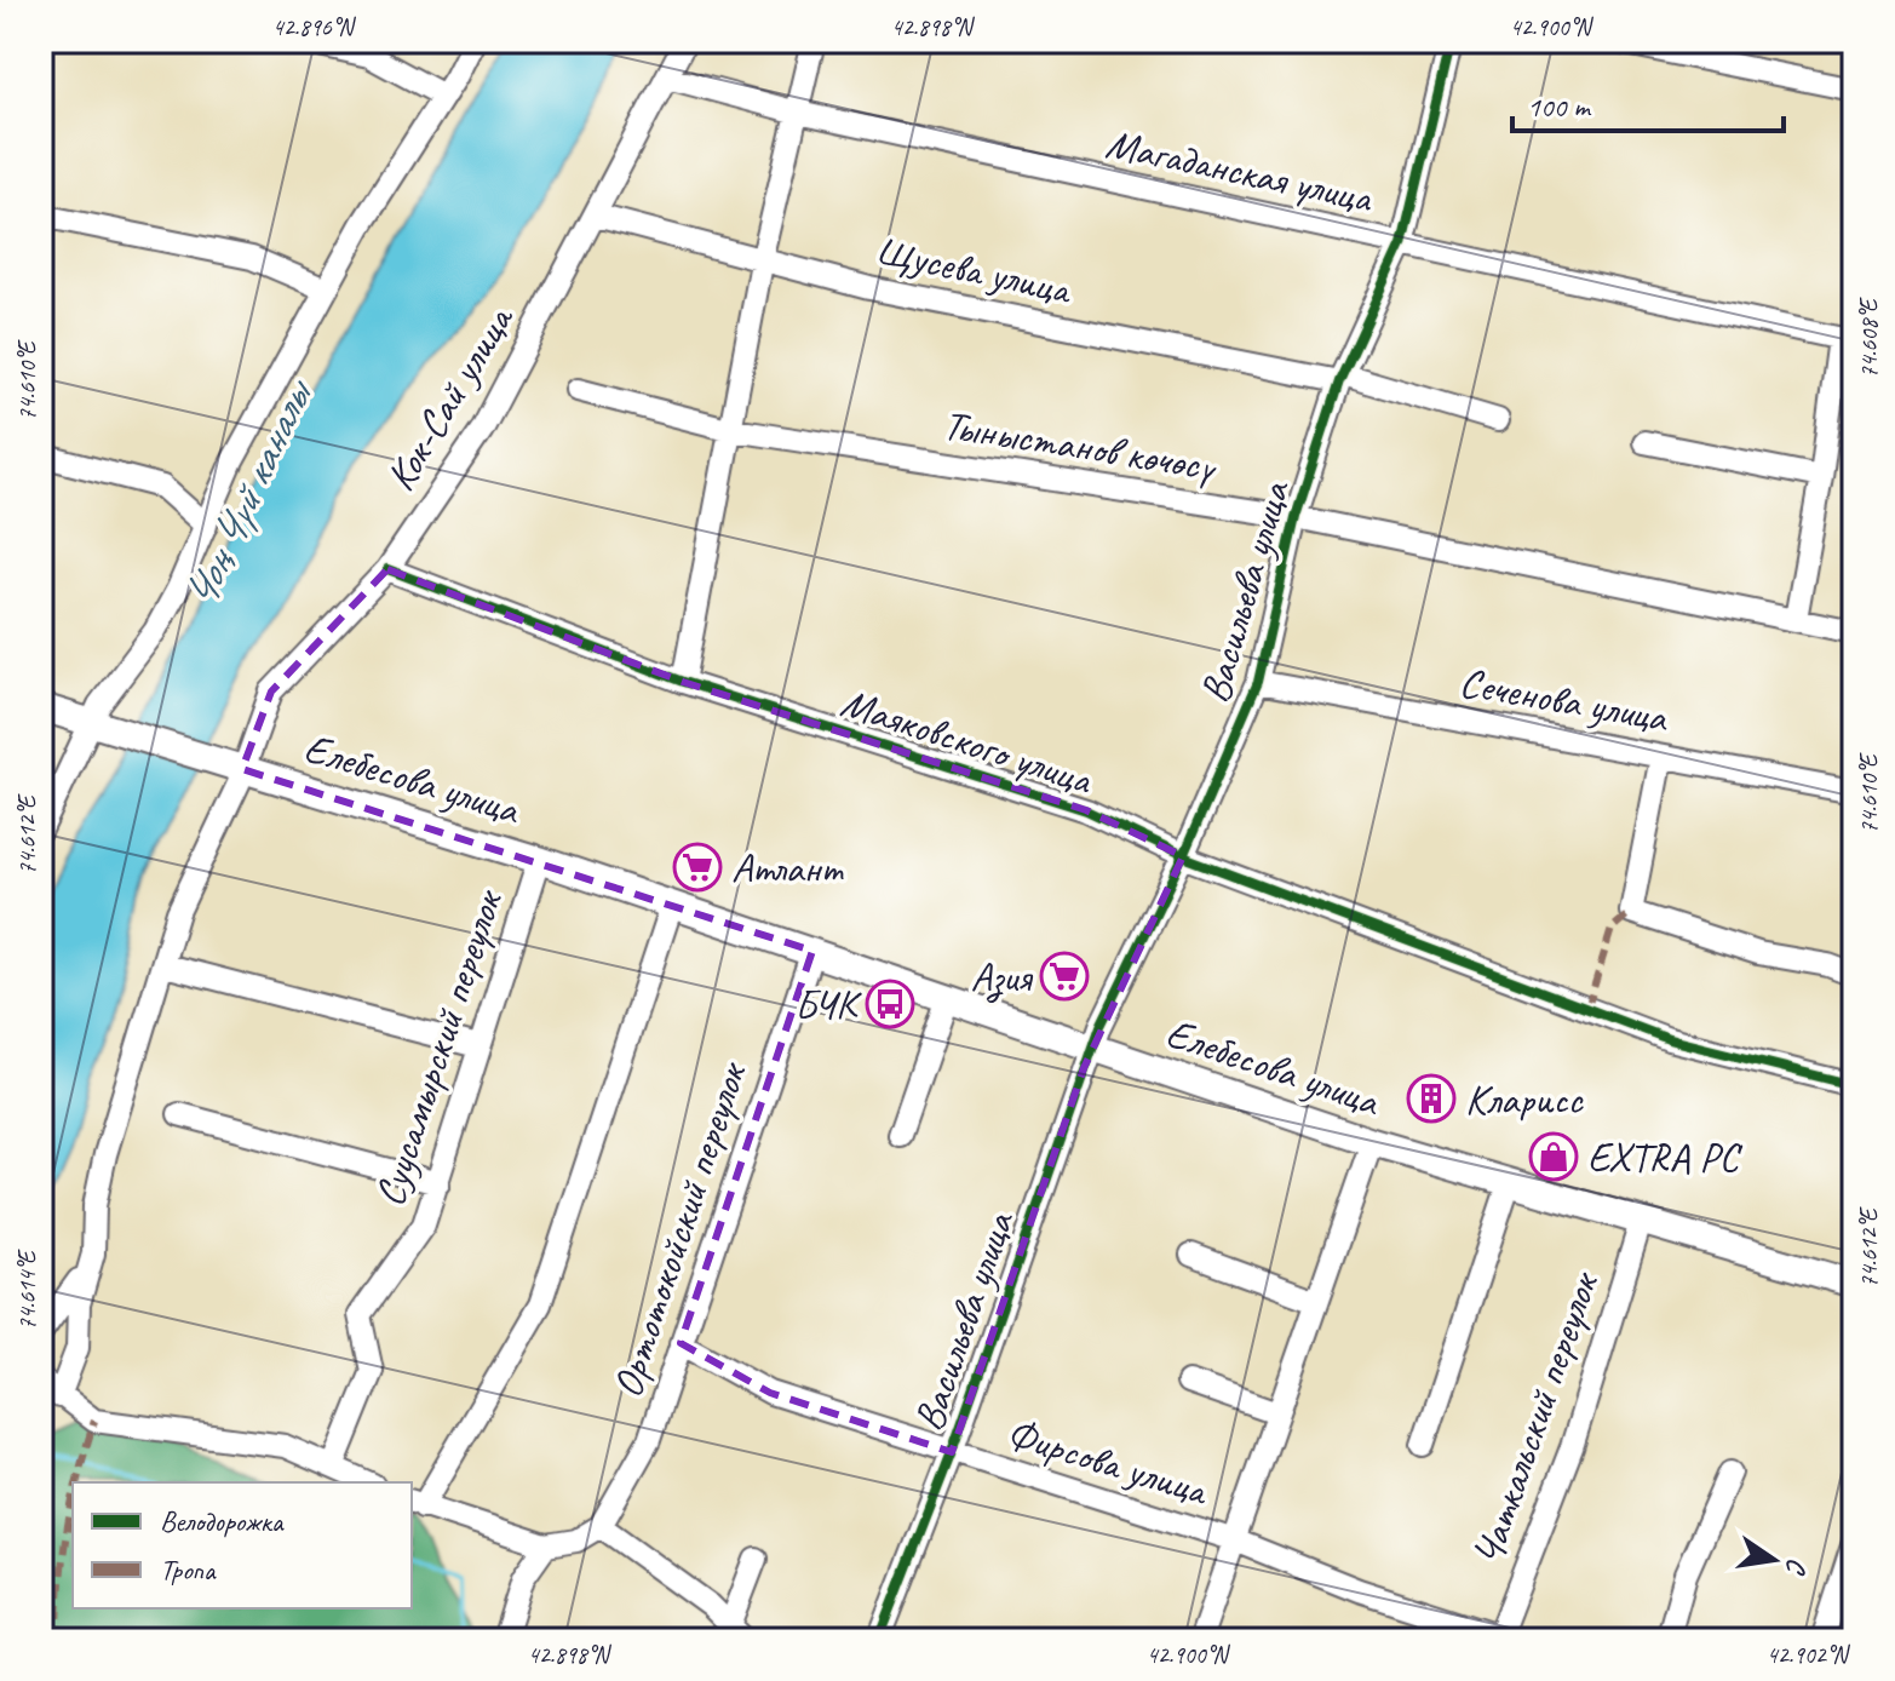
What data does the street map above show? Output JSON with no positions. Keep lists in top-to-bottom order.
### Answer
{
  "streets": {
    "main road": ["Елебесова улица"],
    "street": [
      "Магаданская улица",
      "Щусева улица",
      "Кок-Сай улица",
      "Тыныстанов көчөсү",
      "Васильева улица",
      "Сеченова улица",
      "Маяковского улица",
      "Суусамырский переулок",
      "Ортотокойский переулок",
      "Чаткальский переулок",
      "Фирсова улица"
    ]
  },
  "crossings": [
    ["Магаданская улица", "Кок-Сай улица"],
    ["Магаданская улица", "Васильева улица"],
    ["Щусева улица", "Кок-Сай улица"],
    ["Щусева улица", "Васильева улица"],
    ["Кок-Сай улица", "Маяковского улица"],
    ["Кок-Сай улица", "Елебесова улица"],
    ["Тыныстанов көчөсү", "Васильева улица"],
    ["Васильева улица", "Сеченова улица"],
    ["Васильева улица", "Маяковского улица"],
    ["Васильева улица", "Елебесова улица"],
    ["Васильева улица", "Фирсова улица"],
    ["Елебесова улица", "Суусамырский переулок"],
    ["Елебесова улица", "Ортотокойский переулок"],
    ["Елебесова улица", "Чаткальский переулок"],
    ["Ортотокойский переулок", "Фирсова улица"],
    ["Чаткальский переулок", "Фирсова улица"]
  ],
  "water": ["Чоң Чүй каналы"],
  "places": {
    "supermarket": ["Атлант", "Азия"],
    "bus stop": ["БЧК"],
    "building": ["Кларисс"],
    "shop": ["EXTRA PC"]
  },
  "legend": ["Велодорожка", "Тропа"],
  "scale_bar": "100 m",
  "north": "right",
  "coordinates": [
    "42.896°N",
    "42.898°N",
    "42.900°N",
    "74.608°E",
    "74.610°E",
    "74.612°E",
    "74.614°E",
    "42.902°N"
  ]
}
